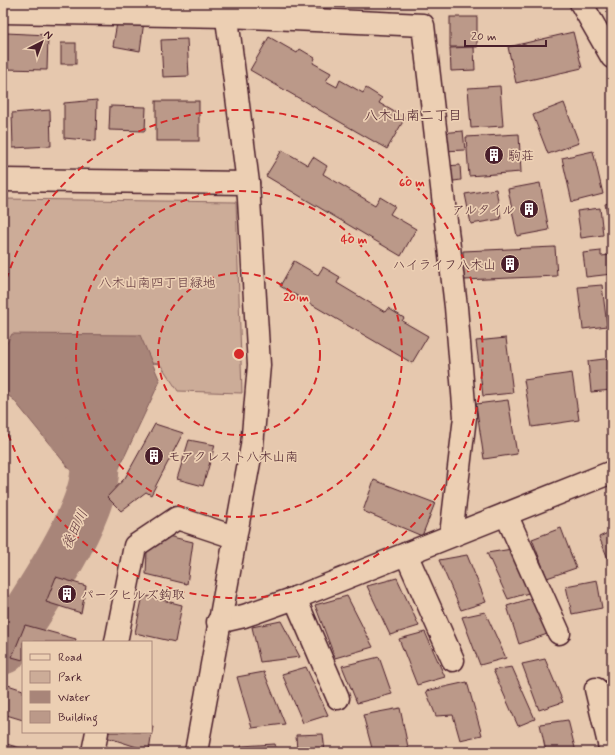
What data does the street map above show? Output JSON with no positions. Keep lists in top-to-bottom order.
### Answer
{
  "districts": ["八木山南二丁目"],
  "water": ["後田川"],
  "parks": ["八木山南四丁目緑地"],
  "places": {
    "building": [
      "駒荘",
      "アルタイル",
      "ハイライフ八木山",
      "モアクレスト八木山南",
      "パークヒルズ鈎取"
    ]
  },
  "legend": [
    "Road",
    "Park",
    "Water",
    "Building"
  ],
  "scale_bar": "20 m",
  "north": "top right",
  "rings": ["60 m", "40 m", "20 m"]
}
